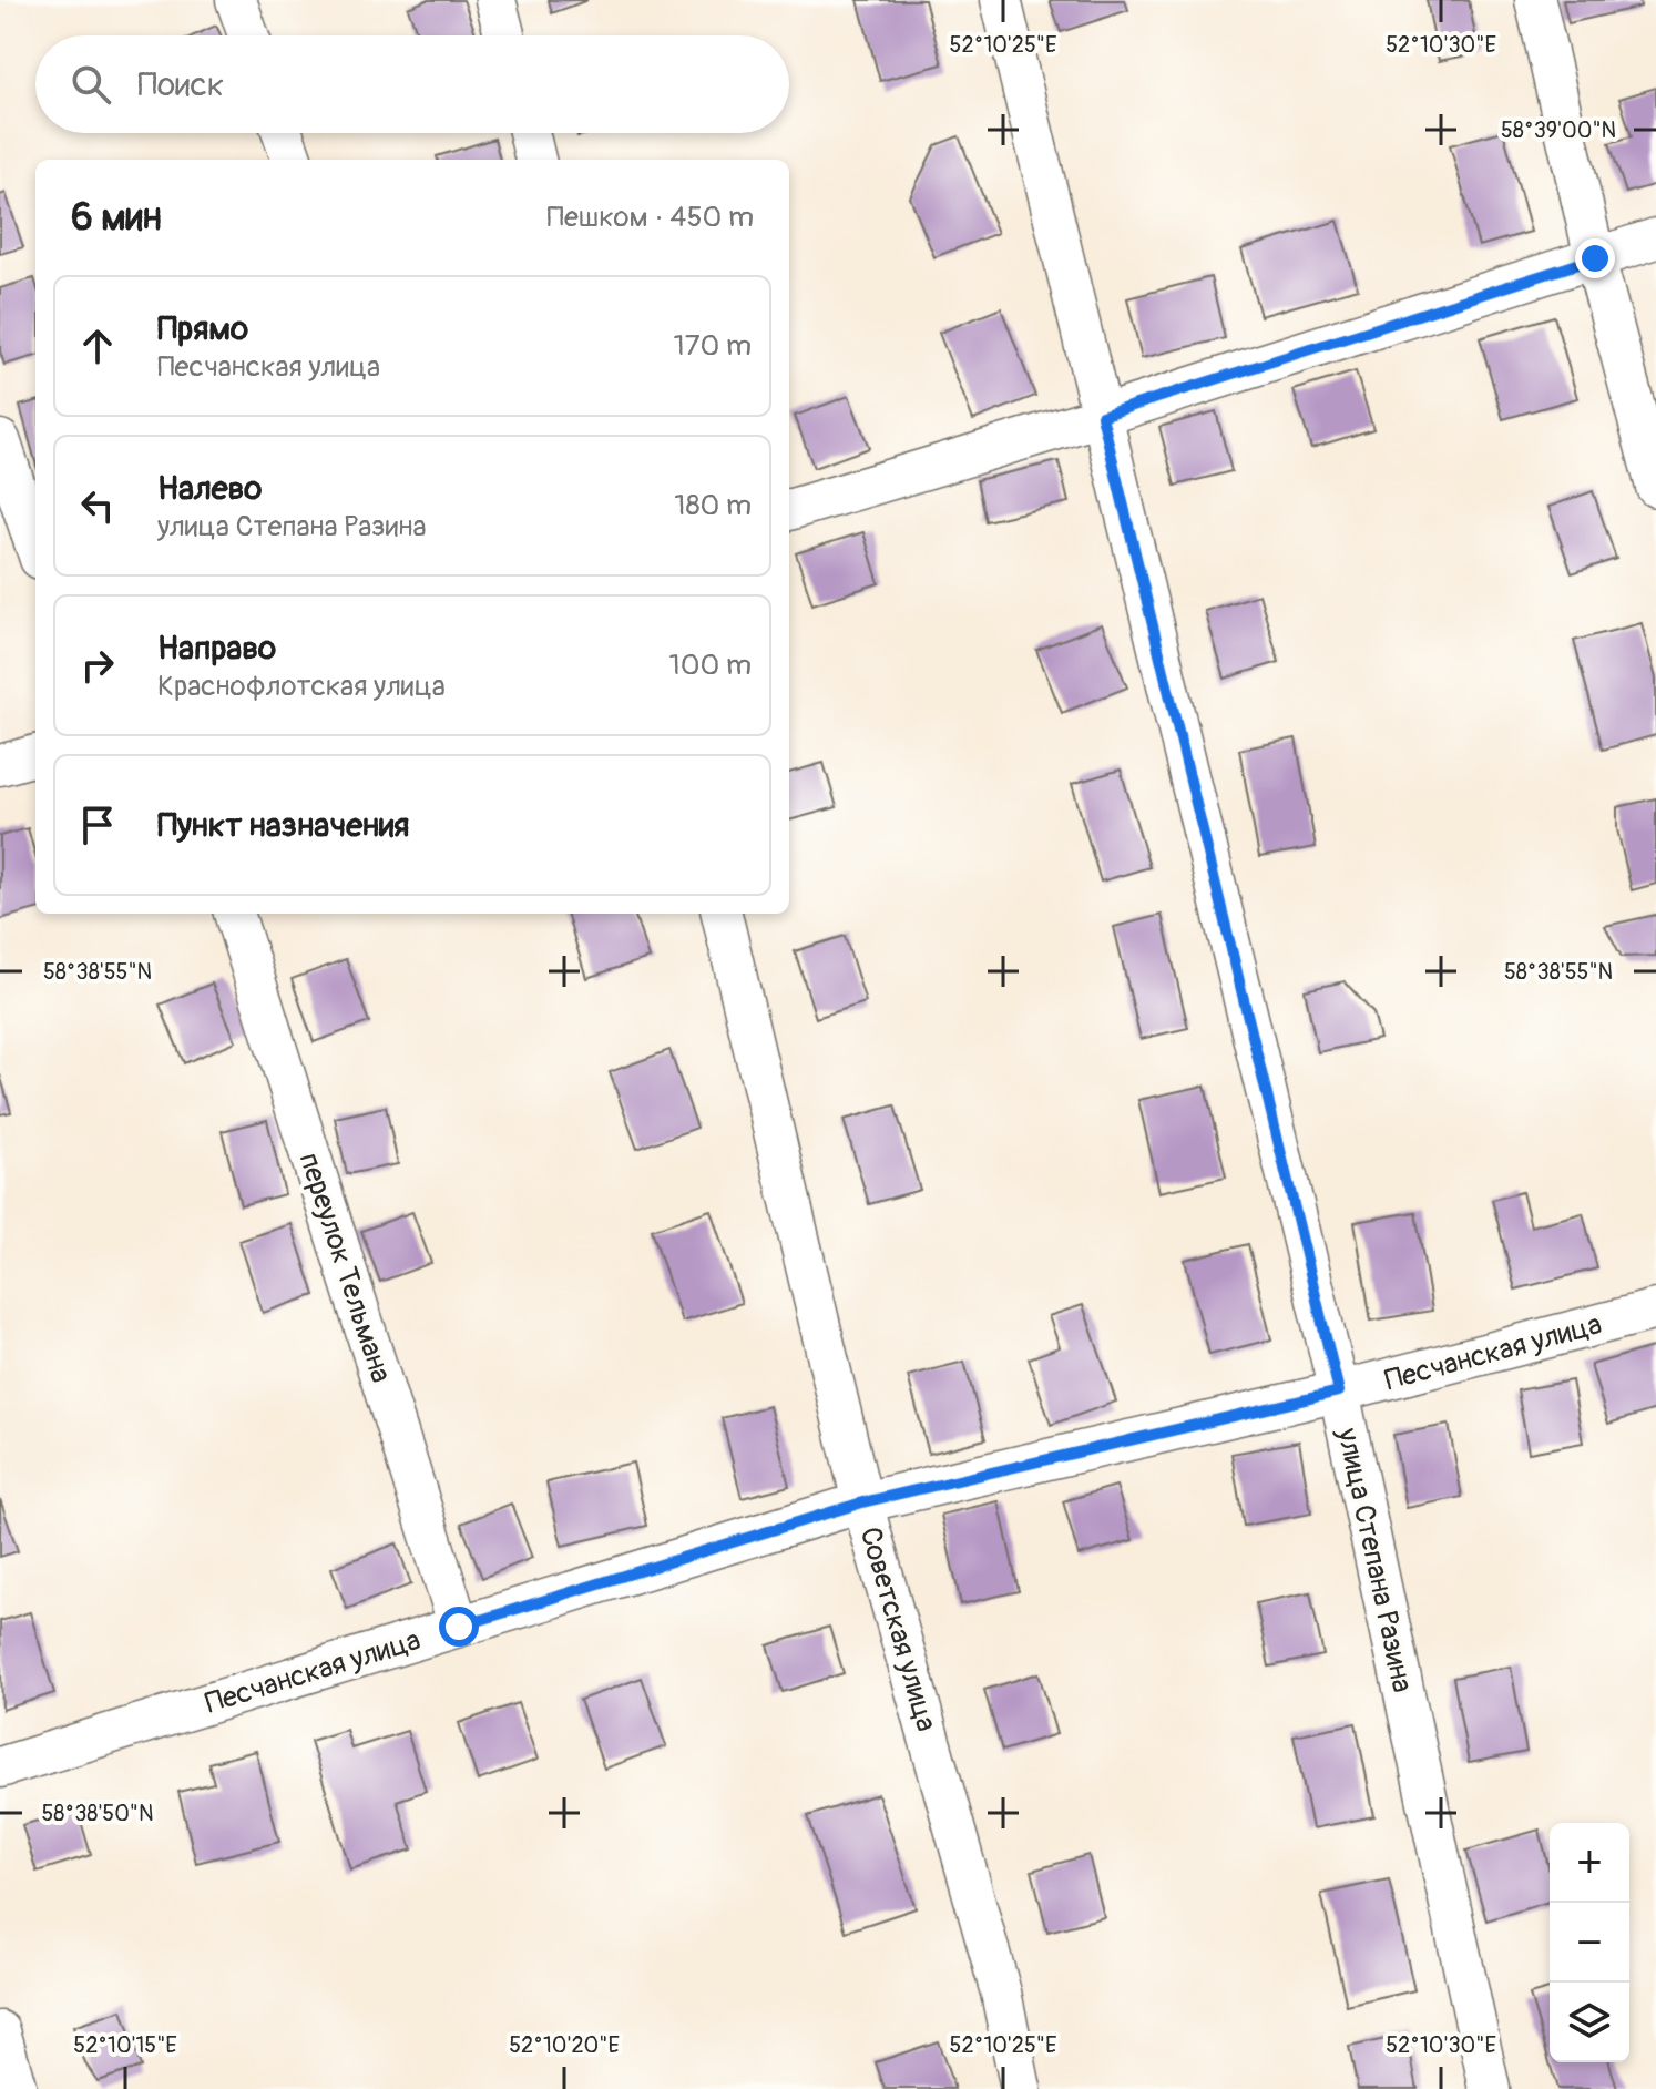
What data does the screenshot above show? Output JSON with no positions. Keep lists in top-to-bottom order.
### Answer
{
  "streets": {
    "street": [
      "переулок Тельмана",
      "Песчанская улица",
      "улица Степана Разина",
      "Советская улица"
    ]
  },
  "crossings": [
    ["переулок Тельмана", "Песчанская улица"],
    ["Песчанская улица", "улица Степана Разина"],
    ["Песчанская улица", "Советская улица"]
  ],
  "page": {
    "search": "Поиск",
    "heading": ["6 мин", "Пешком · 450 m"],
    "list": [
      ["Прямо", "Песчанская улица", "170 m"],
      ["Налево", "улица Степана Разина", "180 m"],
      ["Направо", "Краснофлотская улица", "100 m"],
      "Пункт назначения"
    ],
    "map_buttons": ["+", "−"]
  },
  "coordinates": [
    "52°10'25\"E",
    "52°10'30\"E",
    "58°39'00\"N",
    "58°38'55\"N",
    "58°38'50\"N",
    "52°10'15\"E",
    "52°10'20\"E"
  ]
}
